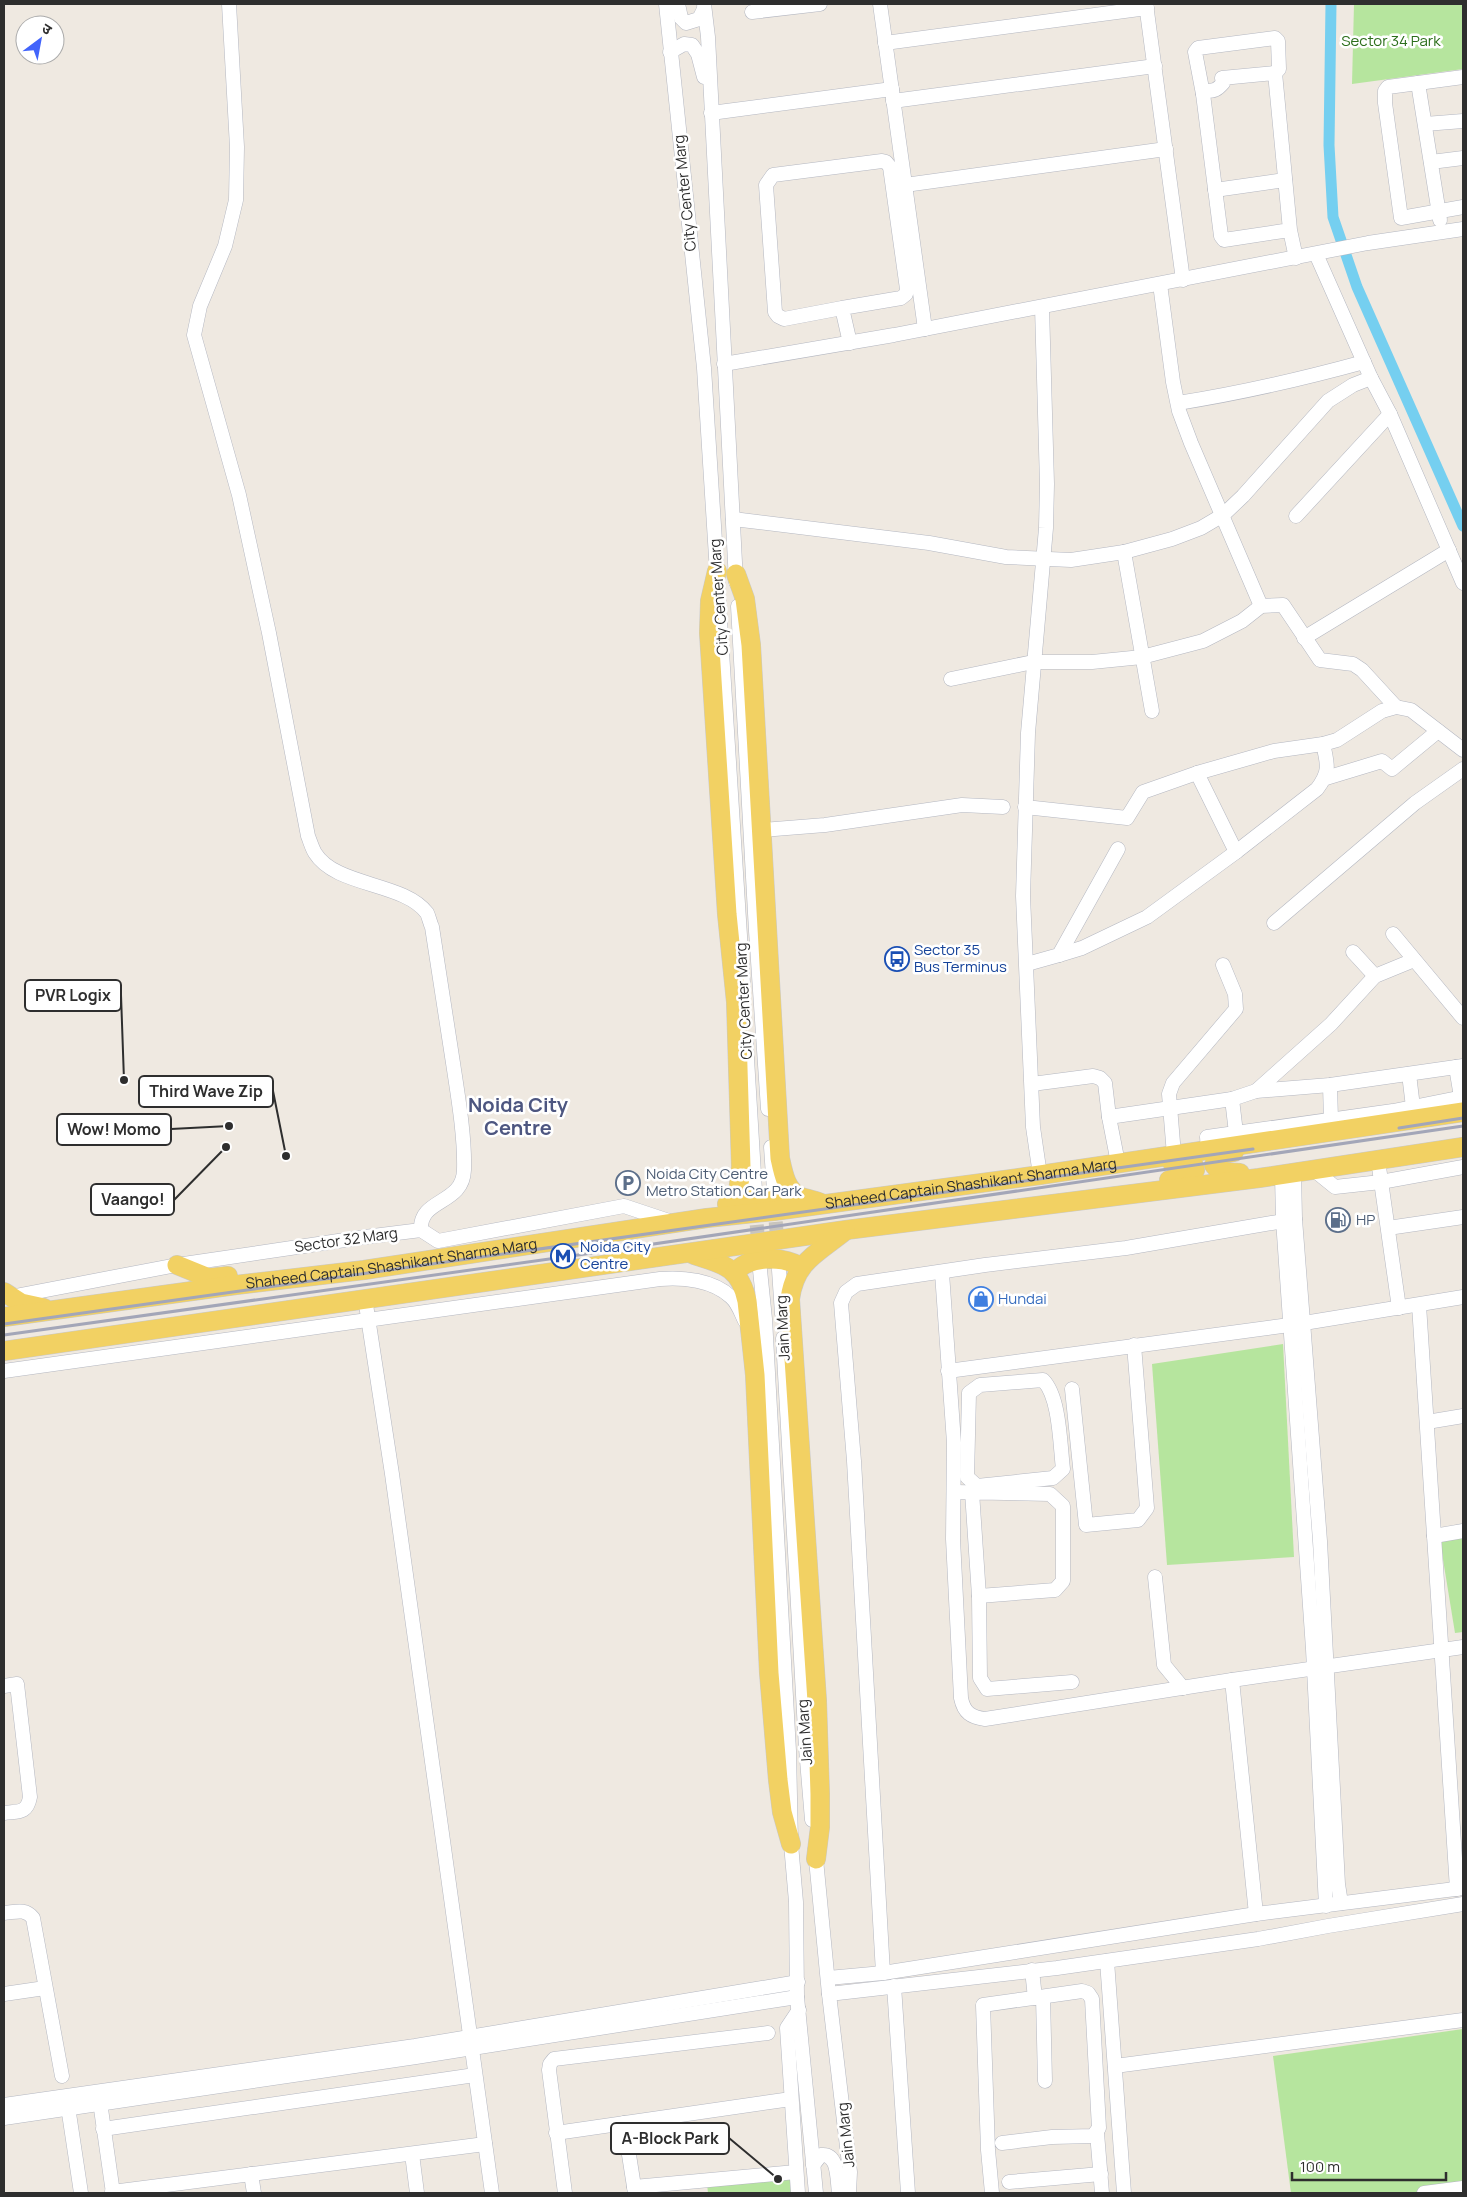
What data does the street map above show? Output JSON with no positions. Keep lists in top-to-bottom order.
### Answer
{
  "streets": {
    "main road": ["Shaheed Captain Shashikant Sharma Marg"],
    "street": ["City Center Marg", "Sector 32 Marg", "Jain Marg"]
  },
  "districts": ["Noida City Centre"],
  "parks": ["Sector 34 Park"],
  "places": {
    "bus stop": ["Sector 35 Bus Terminus"],
    "other": [
      "PVR Logix",
      "Wow! Momo",
      "Vaango!",
      "Third Wave Zip",
      "A-Block Park"
    ],
    "parking": ["Noida City Centre Metro Station Car Park"],
    "fuel station": ["HP"],
    "metro station": ["Noida City Centre"],
    "shop": ["Hundai"]
  },
  "scale_bar": "100 m",
  "north": "top right"
}
